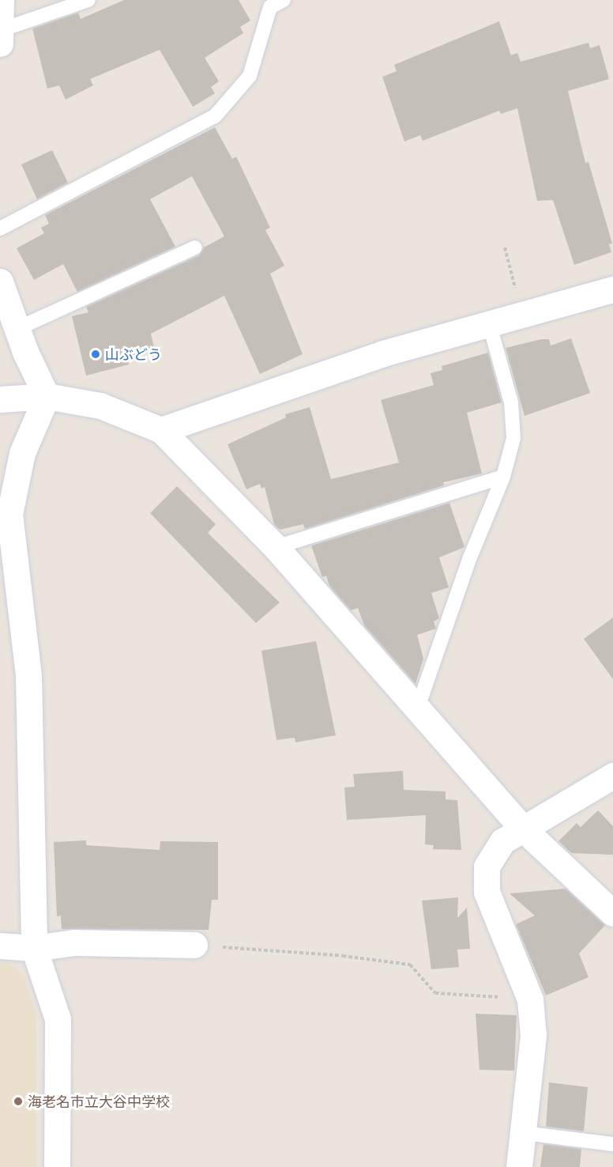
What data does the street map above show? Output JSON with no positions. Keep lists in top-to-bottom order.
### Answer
{
  "places": ["山ぶどう", "海老名市立大谷中学校"]
}
